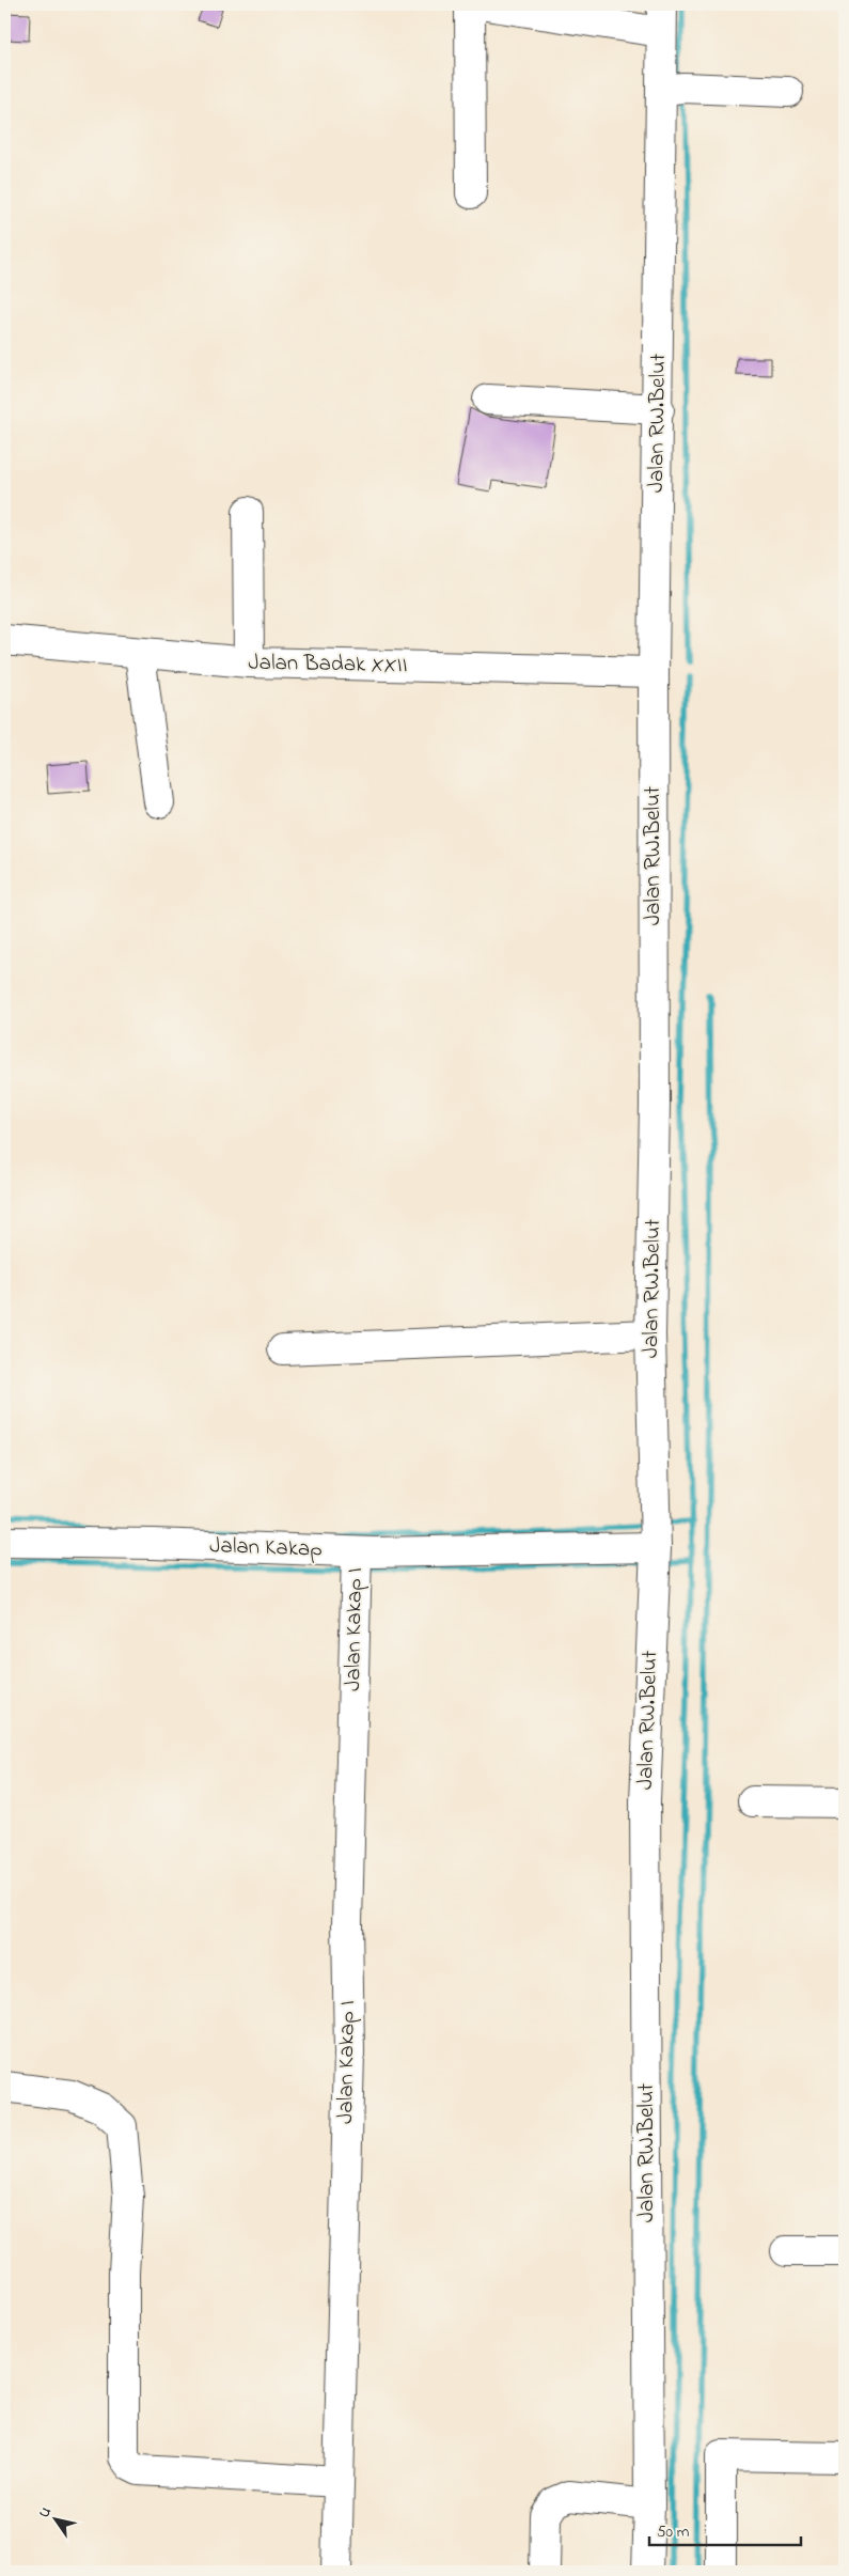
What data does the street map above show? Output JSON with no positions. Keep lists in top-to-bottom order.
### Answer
{
  "streets": {
    "street": [
      "Jalan RW.Belut",
      "Jalan Badak XXII",
      "Jalan Kakap",
      "Jalan Kakap I"
    ]
  },
  "crossings": [
    ["Jalan RW.Belut", "Jalan Badak XXII"],
    ["Jalan RW.Belut", "Jalan Kakap"],
    ["Jalan Kakap", "Jalan Kakap I"]
  ],
  "scale_bar": "50 m",
  "north": "top left"
}
